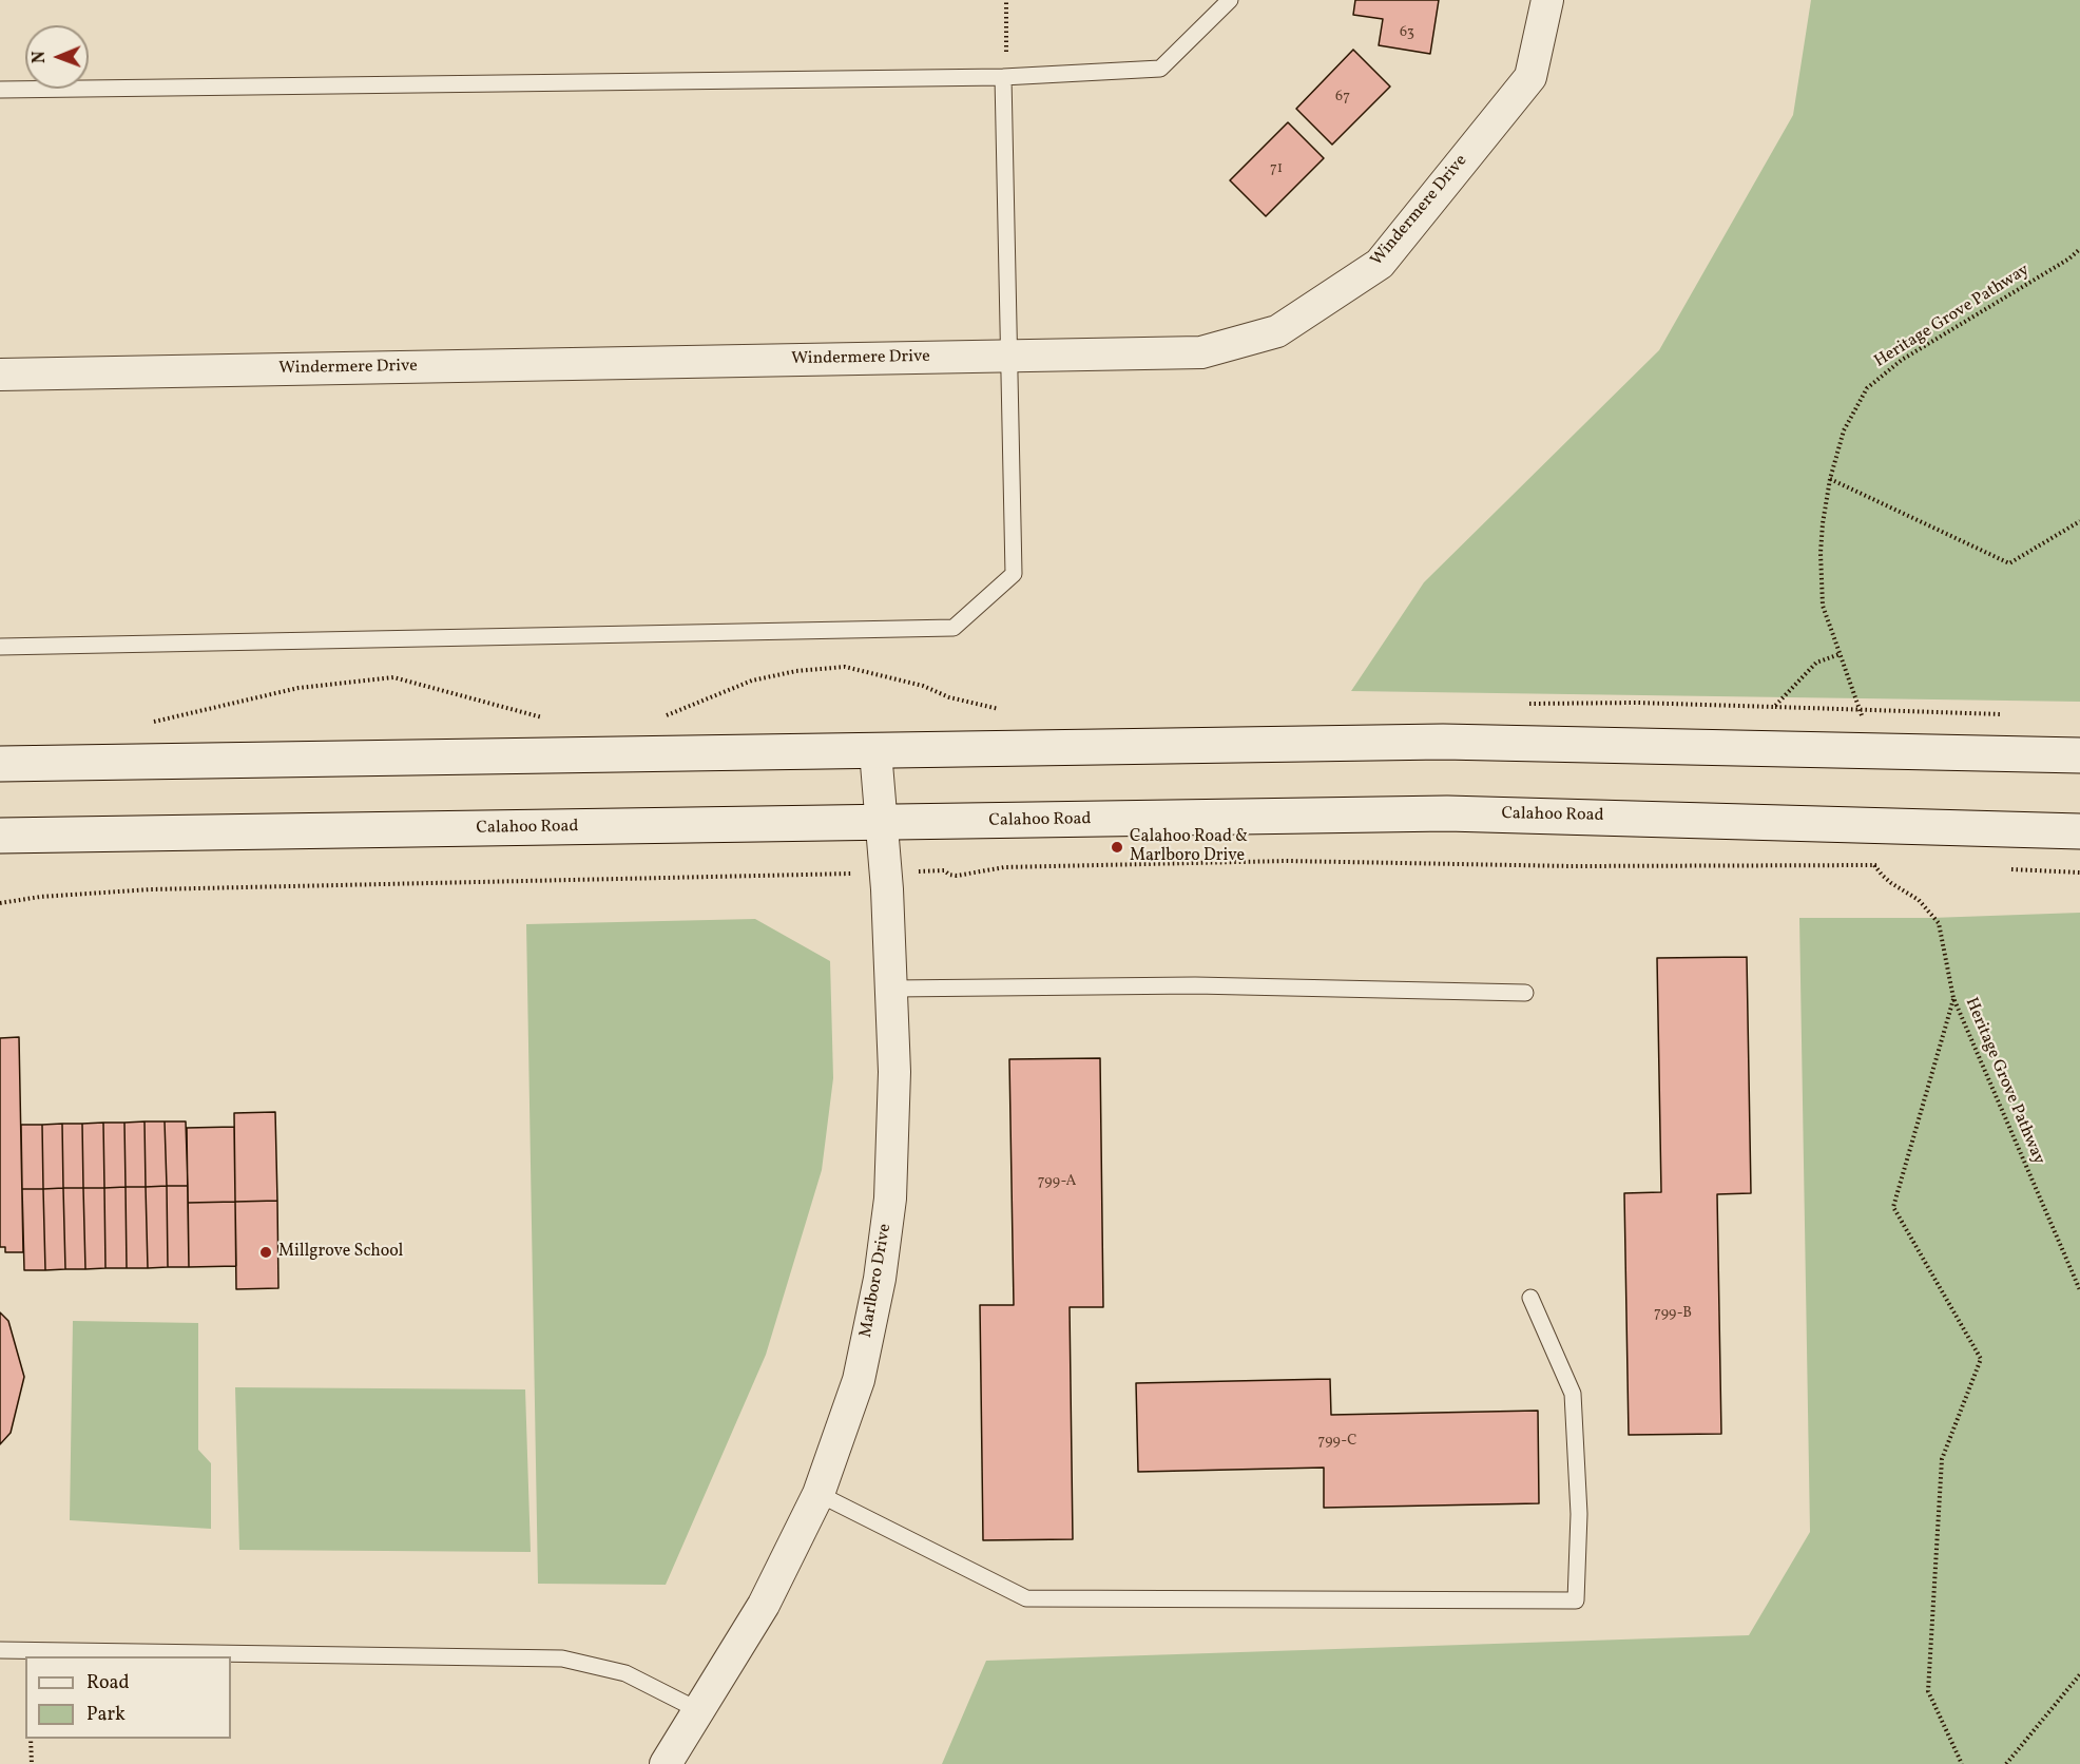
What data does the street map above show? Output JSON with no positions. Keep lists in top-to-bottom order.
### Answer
{
  "streets": {
    "main road": ["Calahoo Road"],
    "street": ["Windermere Drive", "Marlboro Drive"],
    "path": ["Heritage Grove Pathway"]
  },
  "crossings": [
    ["Calahoo Road", "Marlboro Drive"]
  ],
  "places": ["Calahoo Road & Marlboro Drive", "Millgrove School"],
  "house_numbers": [
    "63",
    "67",
    "71",
    "799-A",
    "799-B",
    "799-C"
  ],
  "legend": ["Road", "Park"],
  "north": "left"
}
